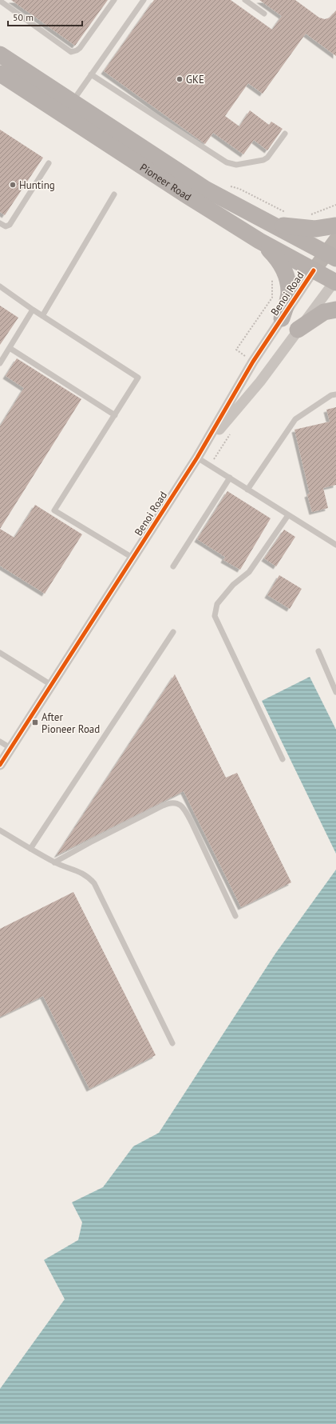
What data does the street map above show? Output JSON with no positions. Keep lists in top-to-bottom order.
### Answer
{
  "streets": {
    "main road": ["Pioneer Road", "Benoi Road"]
  },
  "crossings": [
    ["Pioneer Road", "Benoi Road"]
  ],
  "places": {
    "other": ["GKE", "Hunting"],
    "transit": ["After Pioneer Road"]
  },
  "scale_bar": "50 m"
}
